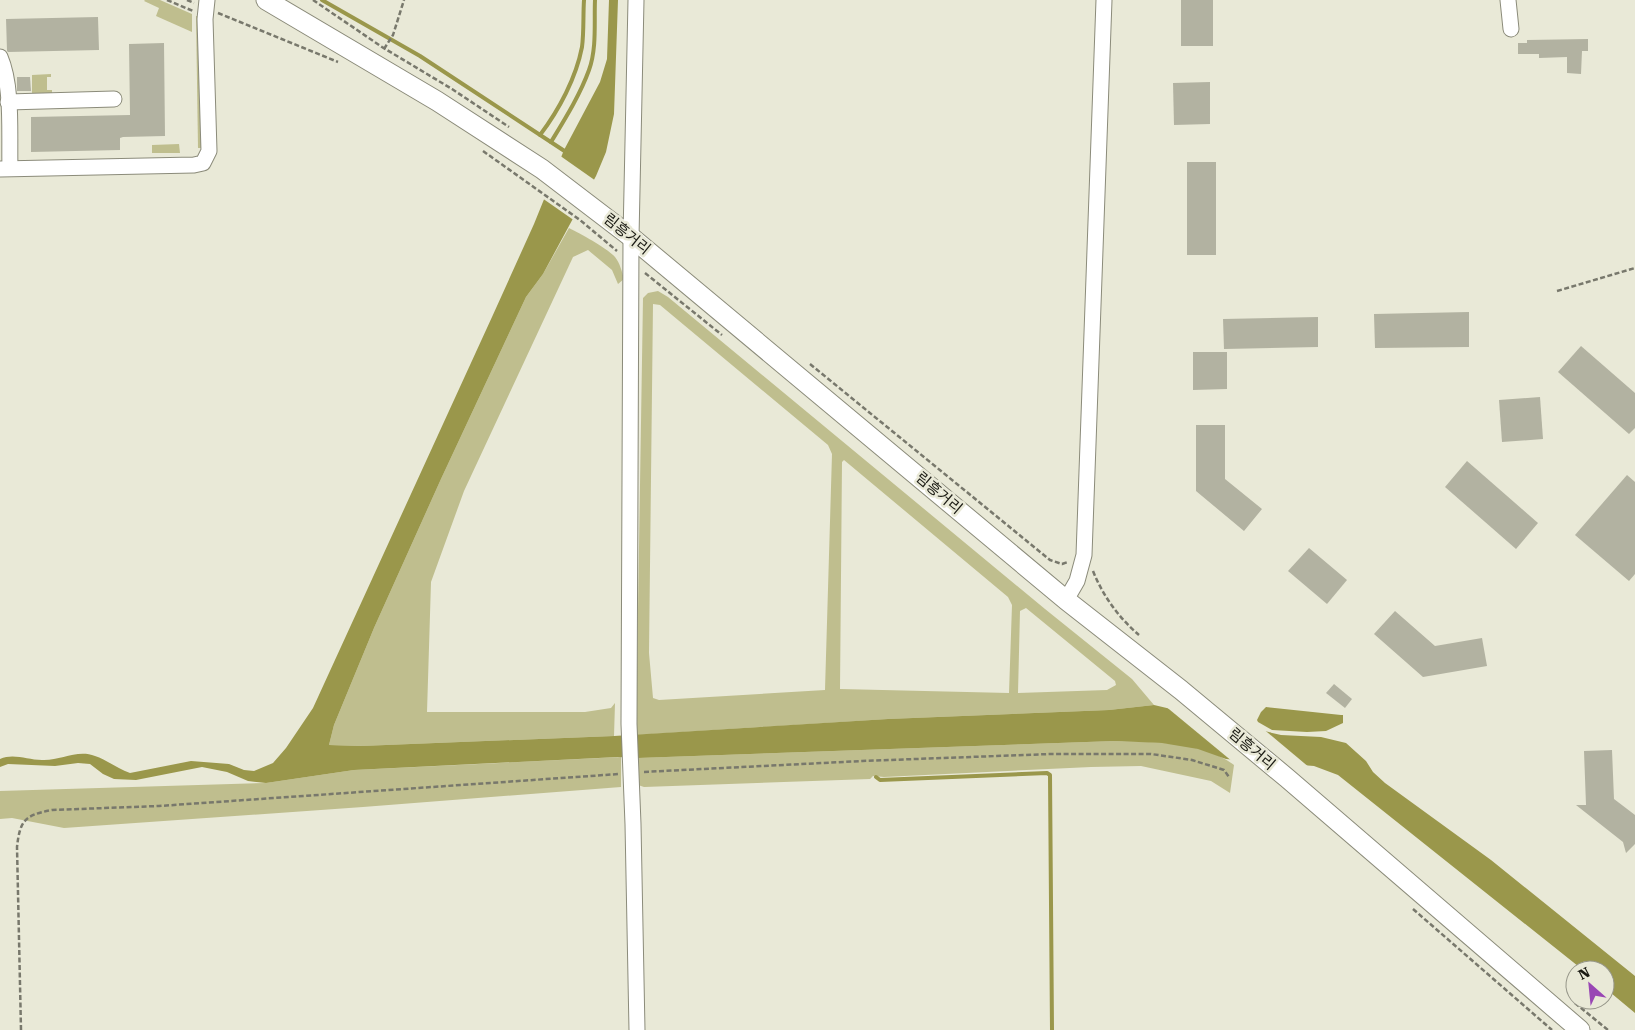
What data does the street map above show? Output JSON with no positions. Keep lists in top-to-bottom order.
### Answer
{
  "streets": {
    "main road": ["림흥거리"]
  },
  "north": "top left"
}
